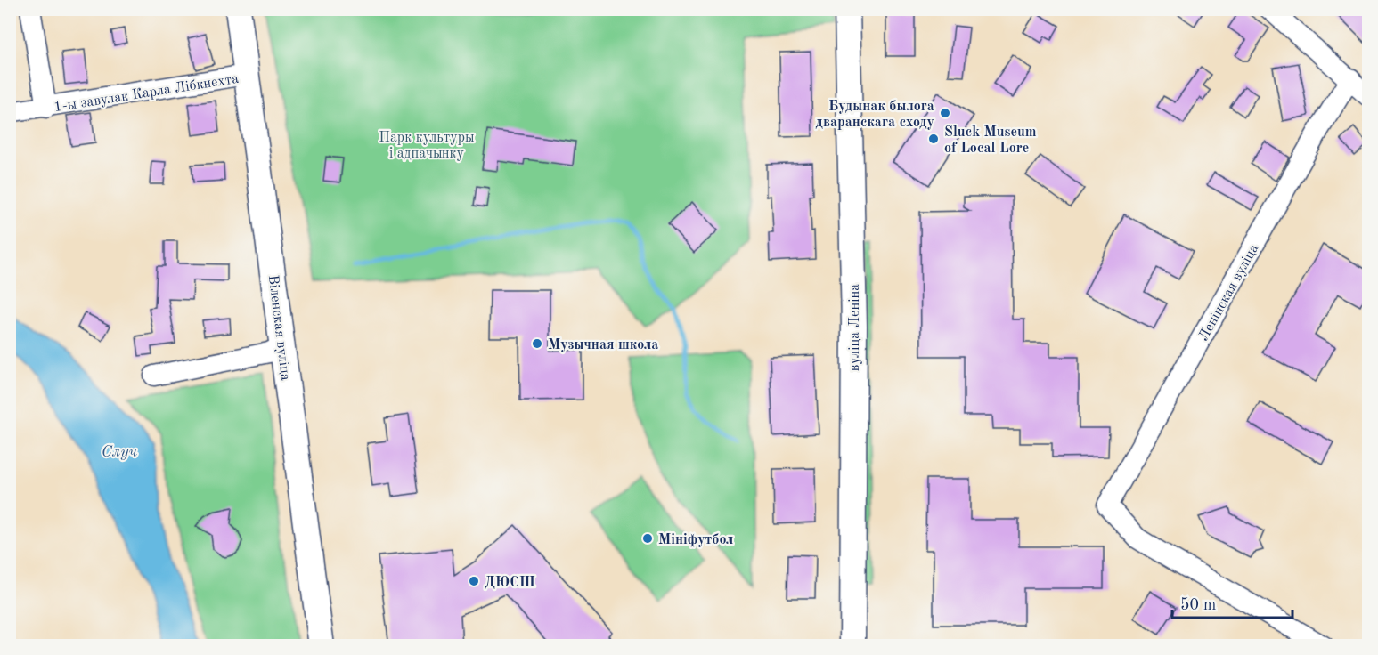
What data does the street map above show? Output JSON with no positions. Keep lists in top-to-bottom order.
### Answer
{
  "streets": {
    "main road": ["Віленская вуліца", "вуліца Леніна"],
    "street": ["1-ы завулак Карла Лібкнехта", "Ленінская вуліца"]
  },
  "crossings": [
    ["1-ы завулак Карла Лібкнехта", "Віленская вуліца"]
  ],
  "water": ["Случ"],
  "parks": ["Парк культуры і адпачынку"],
  "places": [
    "Будынак былога дваранскага сходу",
    "Sluck Museum of Local Lore",
    "Музычная школа",
    "Мініфутбол",
    "ДЮСШ"
  ],
  "scale_bar": "50 m"
}
